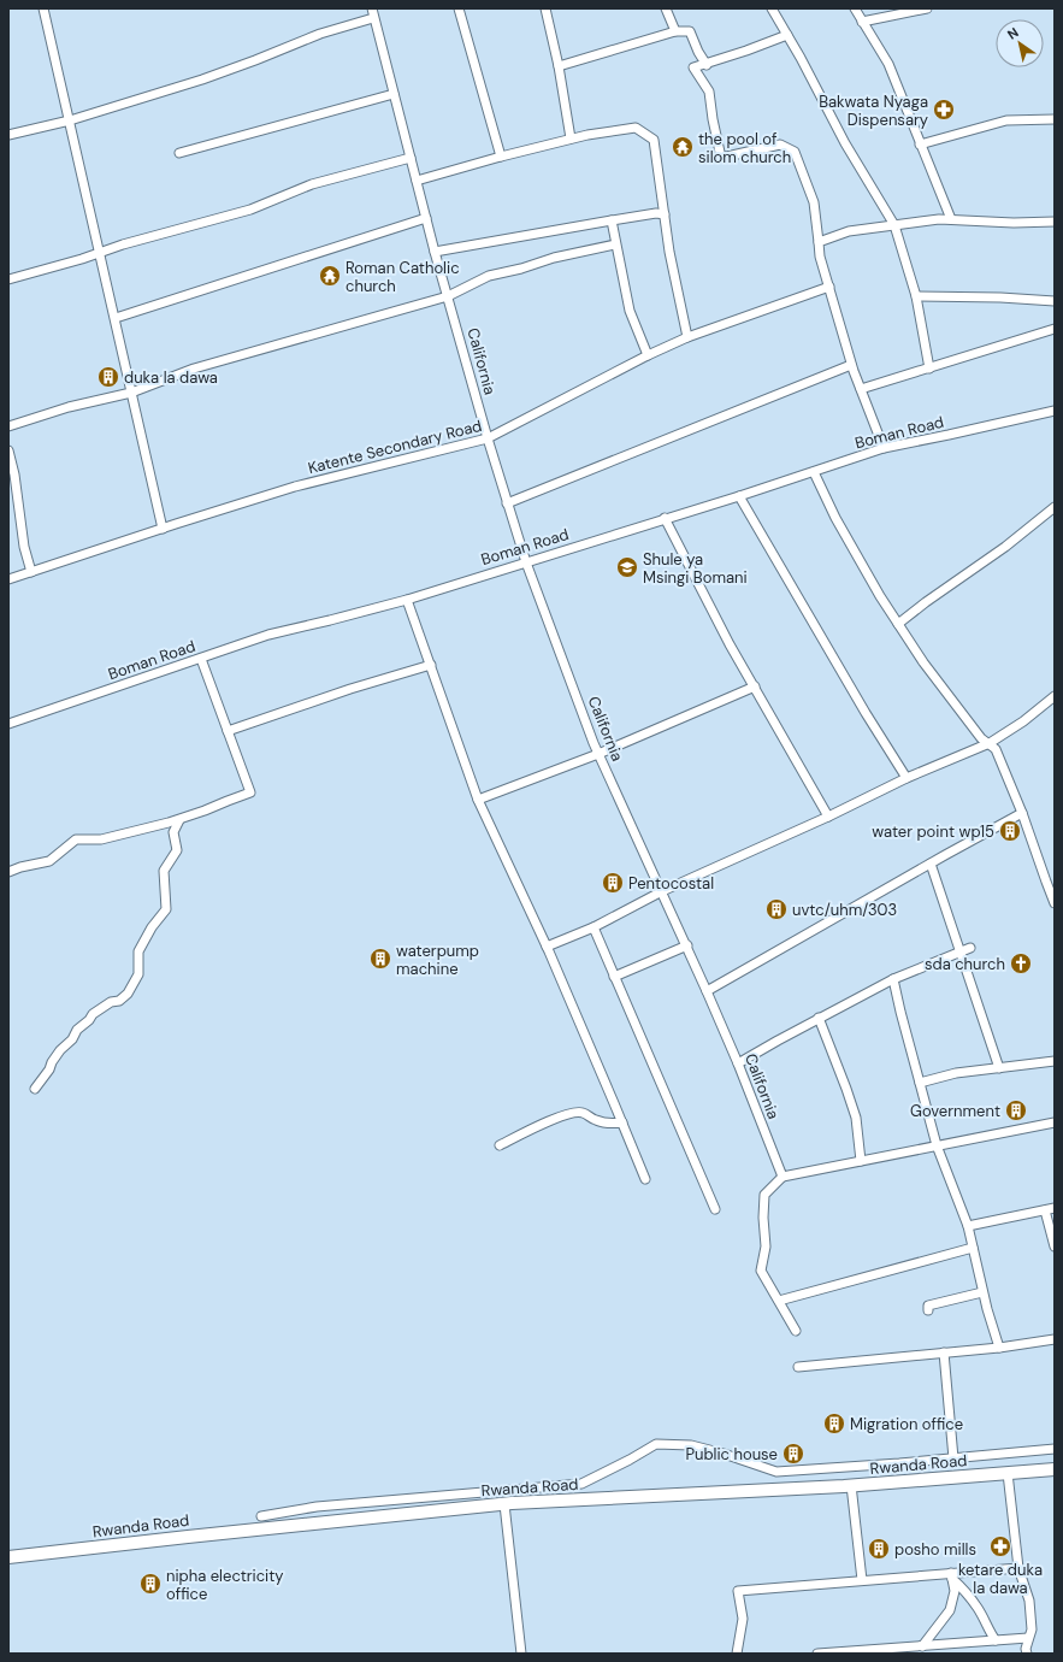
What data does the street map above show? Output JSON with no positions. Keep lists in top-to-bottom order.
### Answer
{
  "streets": {
    "highway": ["Rwanda Road"],
    "street": ["California", "Boman Road", "Katente Secondary Road"]
  },
  "crossings": [
    ["California", "Boman Road"],
    ["California", "Katente Secondary Road"]
  ],
  "places": {
    "pharmacy": ["Bakwata Nyaga Dispensary", "ketare duka la dawa"],
    "temple": ["the pool of silom church", "Roman Catholic church"],
    "building": [
      "duka la dawa",
      "water point wp15",
      "Pentocostal",
      "uvtc/uhm/303",
      "waterpump machine",
      "Government",
      "Migration office",
      "Public house",
      "posho mills",
      "nipha electricity office"
    ],
    "school or university": ["Shule ya Msingi Bomani"],
    "church": ["sda church"]
  },
  "north": "top left"
}
